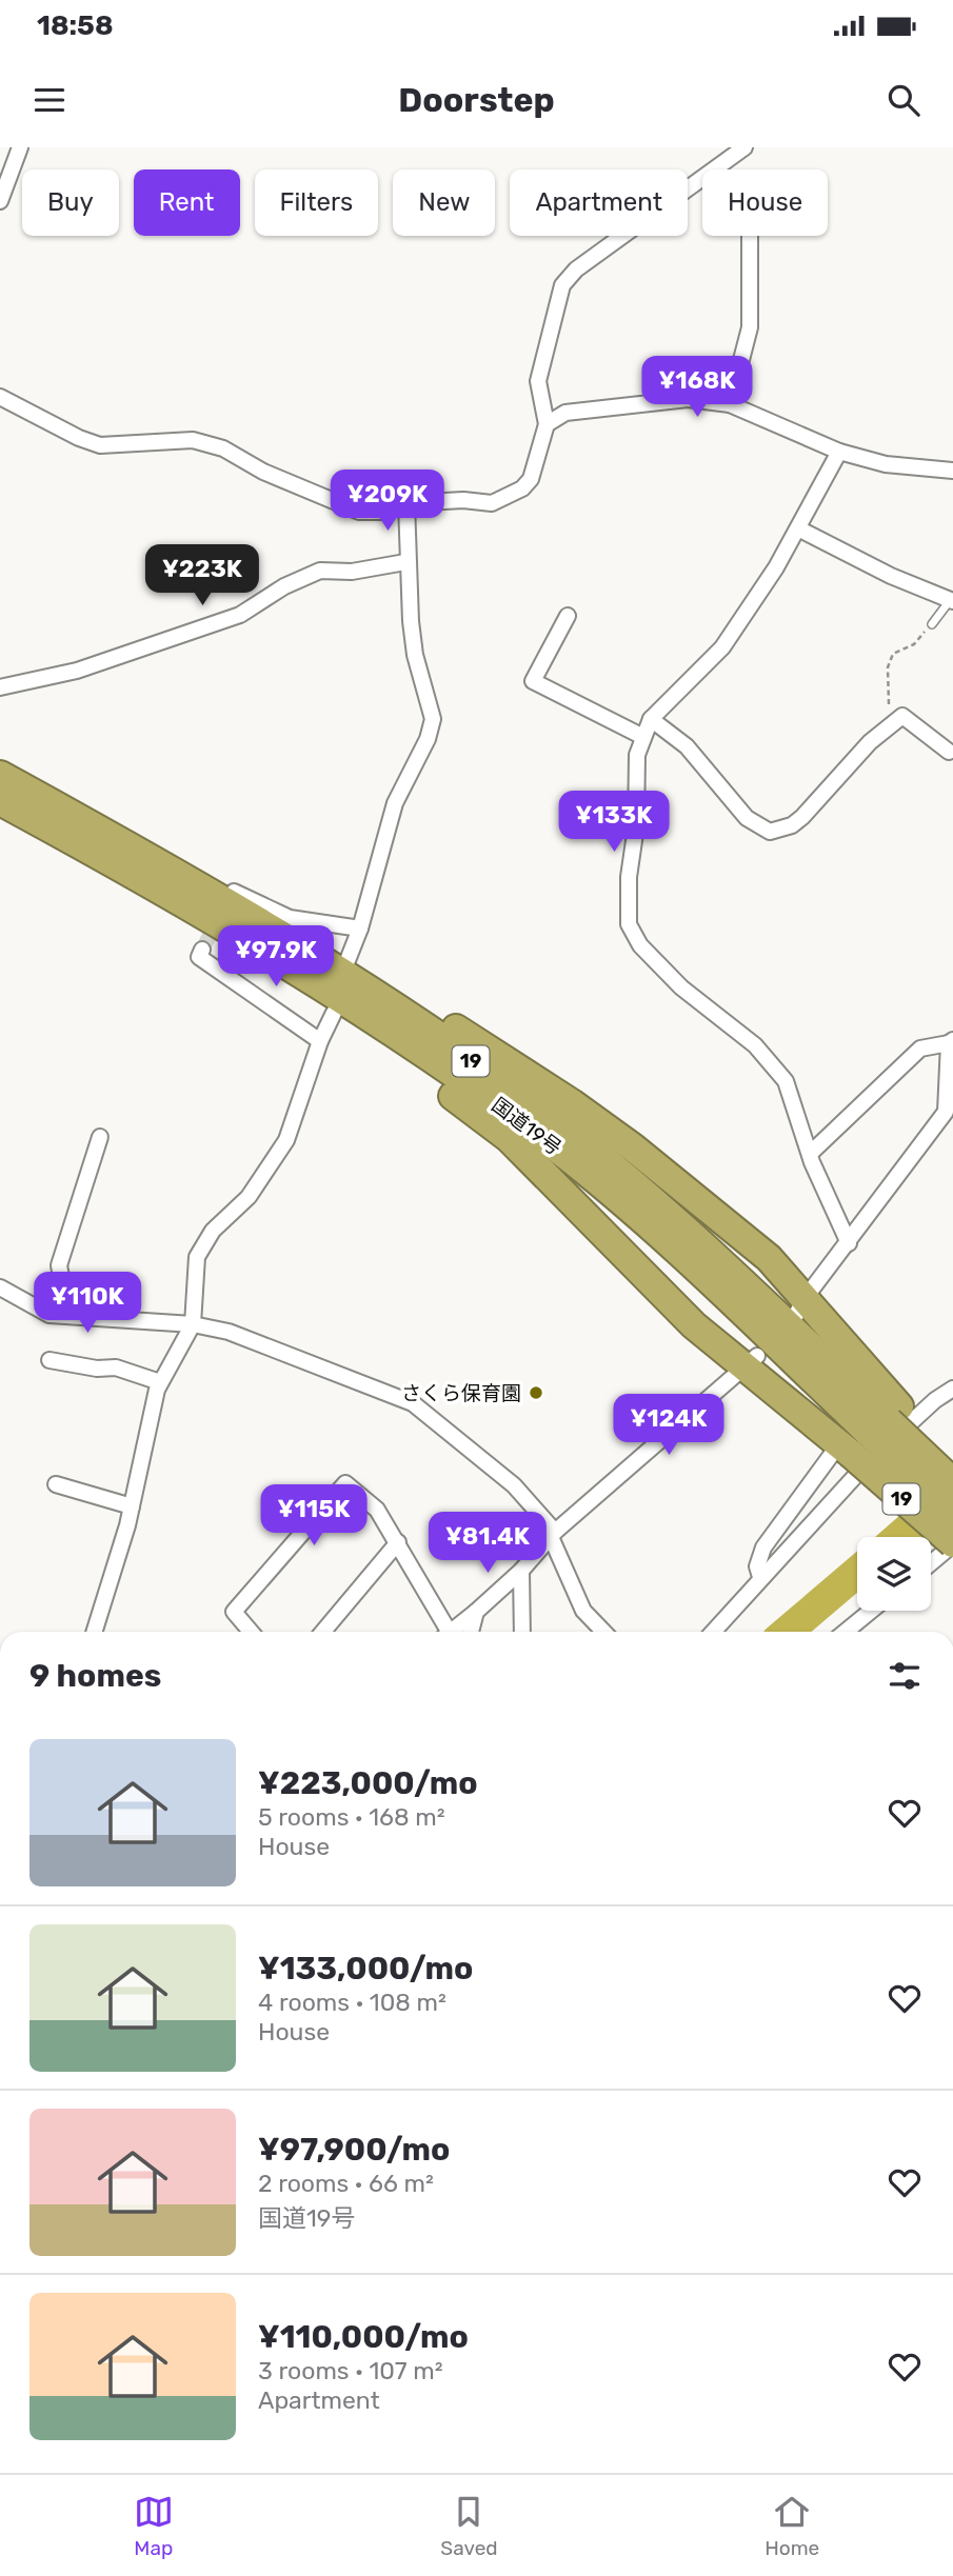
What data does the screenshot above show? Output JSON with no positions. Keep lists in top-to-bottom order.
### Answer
{
  "streets": {
    "highway": ["19", "国道19号"]
  },
  "crossings": [
    ["19", "国道19号"]
  ],
  "places": ["さくら保育園"],
  "page": {
    "status": "18:58",
    "header": "Doorstep",
    "chip": [
      "Buy",
      "Rent",
      "Filters",
      "New",
      "Apartment",
      "House"
    ],
    "price": [
      "¥168K",
      "¥209K",
      "¥223K",
      "¥133K",
      "¥97.9K",
      "¥110K",
      "¥124K",
      "¥115K",
      "¥81.4K"
    ],
    "heading": "9 homes",
    "list": [
      {
        "name": "¥223,000/mo",
        "note": "5 rooms · 168 m² · House"
      },
      {
        "name": "¥133,000/mo",
        "note": "4 rooms · 108 m² · House"
      },
      {
        "name": "¥97,900/mo",
        "note": "2 rooms · 66 m² · 国道19号"
      },
      {
        "name": "¥110,000/mo",
        "note": "3 rooms · 107 m² · Apartment"
      }
    ],
    "tabs": ["Map", "Saved", "Home"]
  }
}
